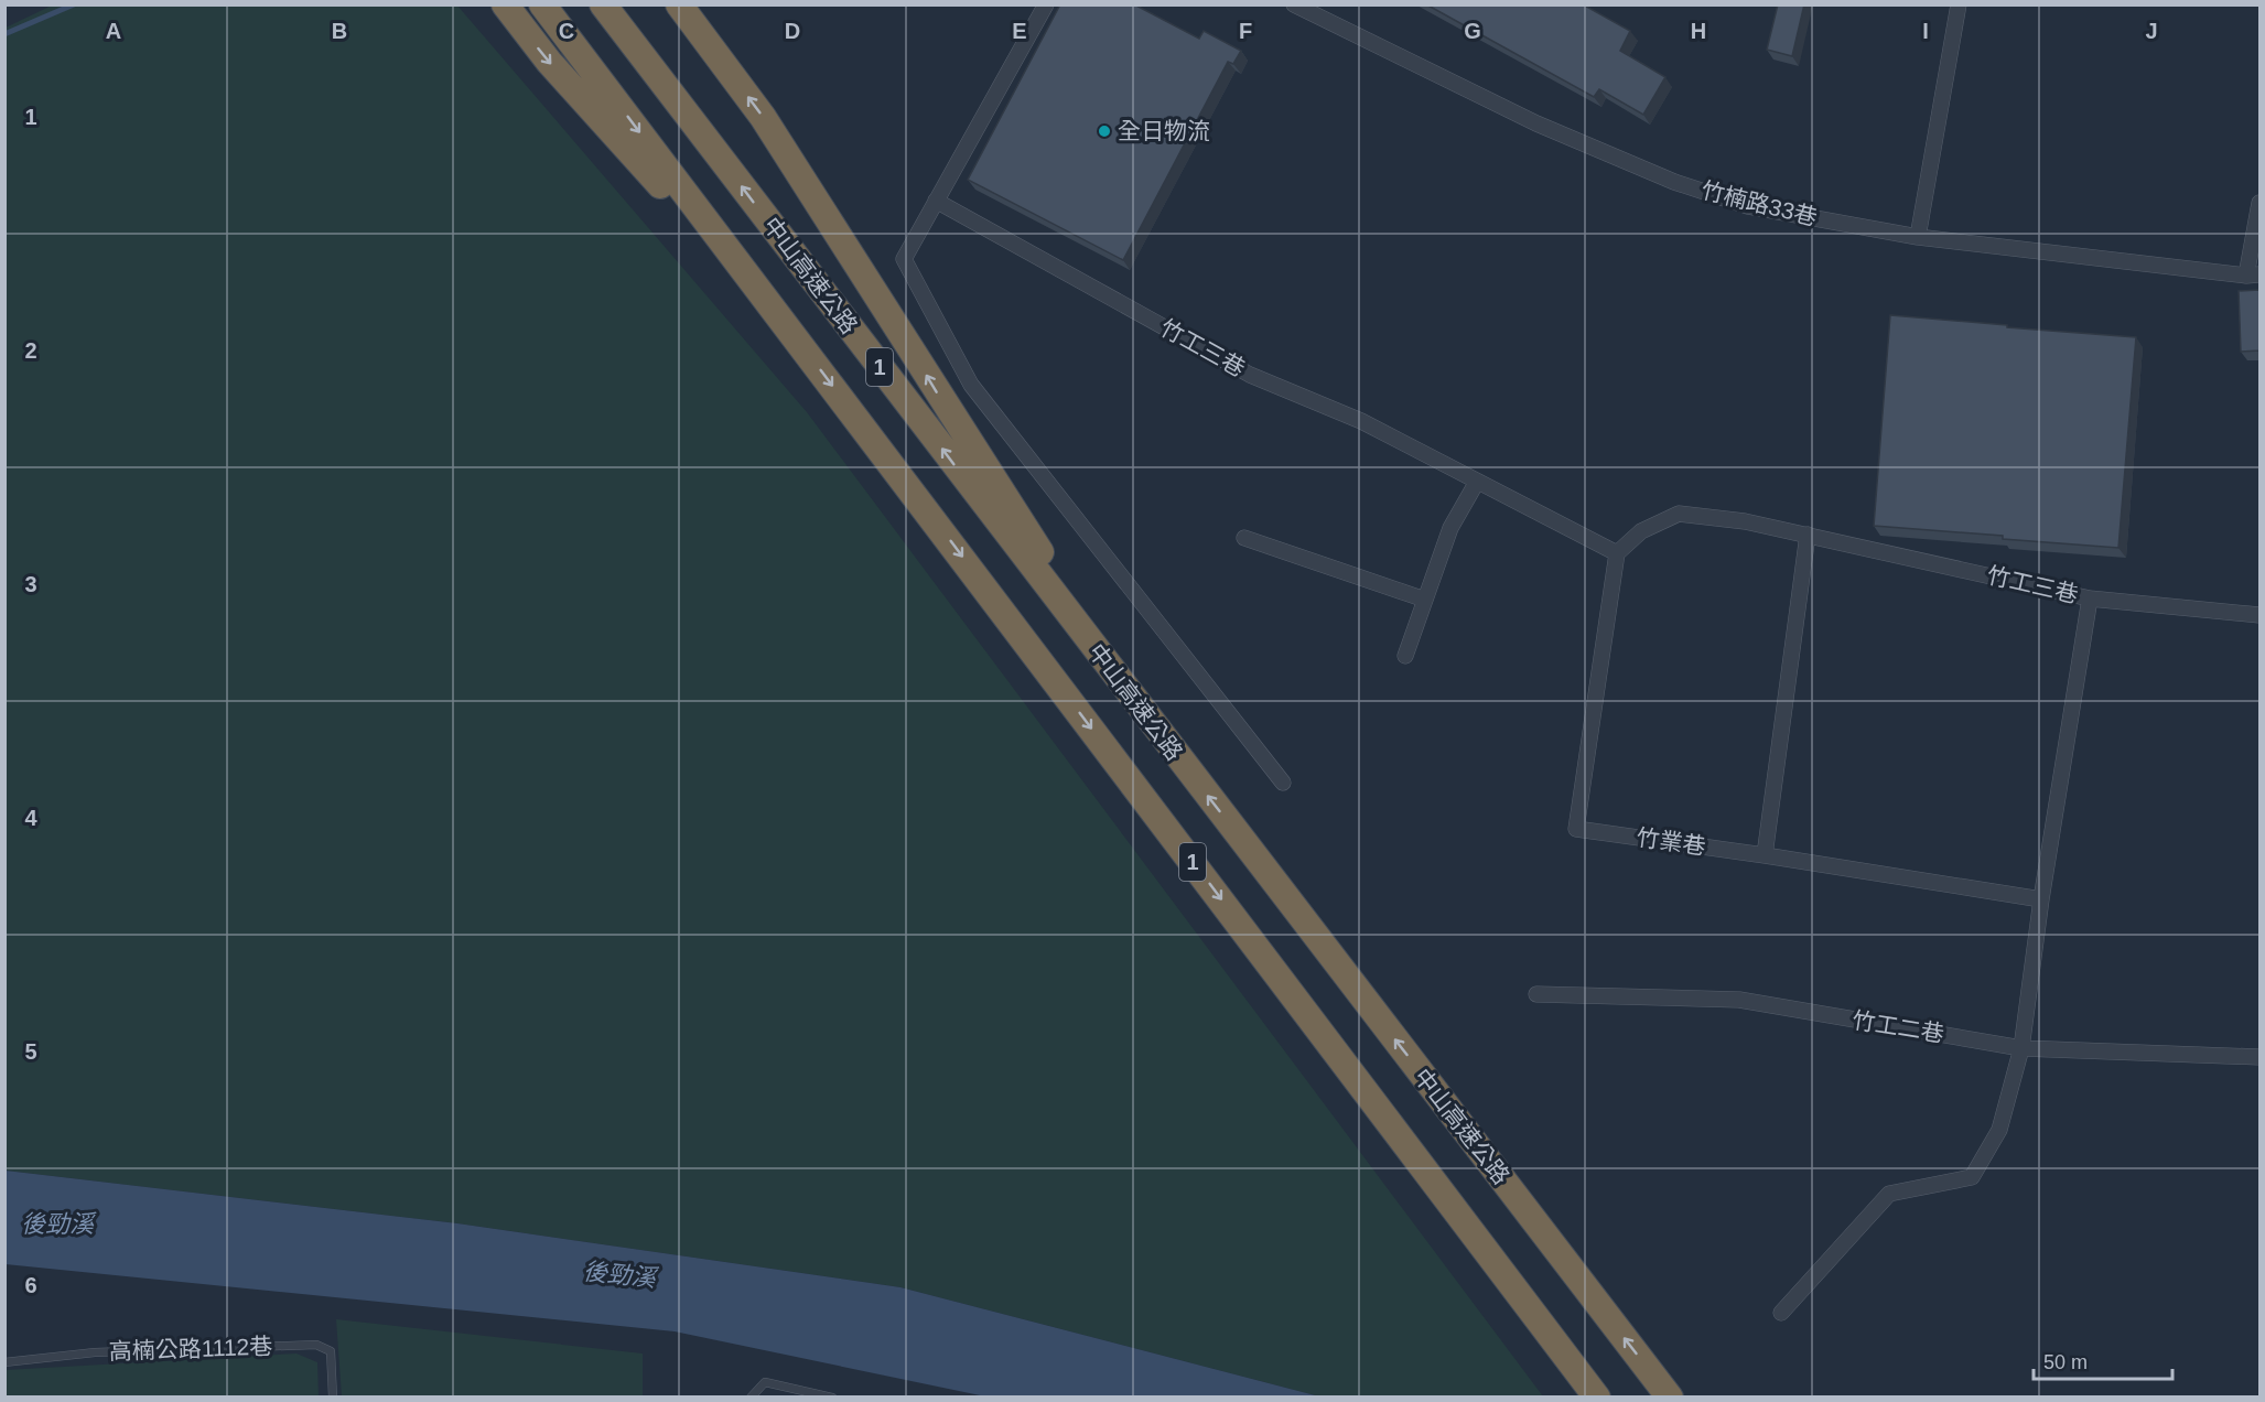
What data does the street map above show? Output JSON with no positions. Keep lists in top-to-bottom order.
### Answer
{
  "streets": {
    "highway": ["中山高速公路", "1"],
    "street": [
      "竹楠路33巷",
      "竹工三巷",
      "竹業巷",
      "竹工二巷"
    ],
    "lane": ["高楠公路1112巷"]
  },
  "crossings": [
    ["竹工三巷", "竹業巷"]
  ],
  "water": ["後勁溪"],
  "places": ["全日物流"],
  "scale_bar": "50 m",
  "grid": {
    "columns": [
      "A",
      "B",
      "C",
      "D",
      "E",
      "F",
      "G",
      "H",
      "I",
      "J"
    ],
    "rows": [
      "1",
      "2",
      "3",
      "4",
      "5",
      "6"
    ]
  }
}
